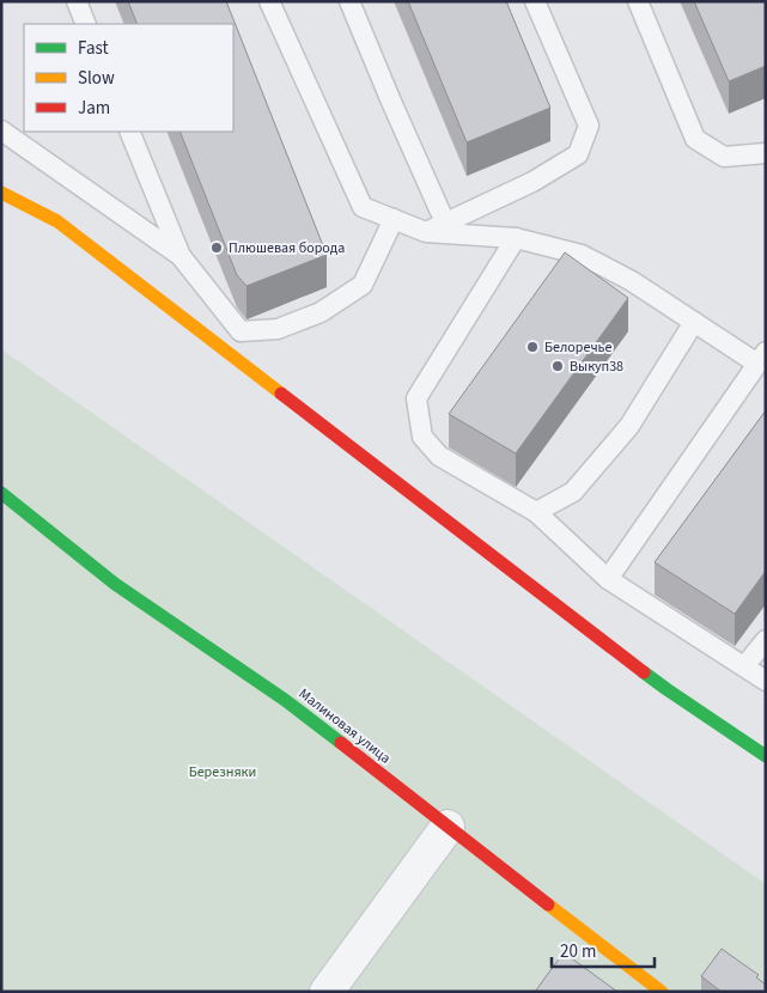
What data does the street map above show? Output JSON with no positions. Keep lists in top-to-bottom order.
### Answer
{
  "streets": {
    "street": ["Малиновая улица"]
  },
  "parks": ["Березняки"],
  "places": ["Плюшевая борода", "Белоречье", "Выкуп38"],
  "legend": ["Fast", "Slow", "Jam"],
  "scale_bar": "20 m"
}
